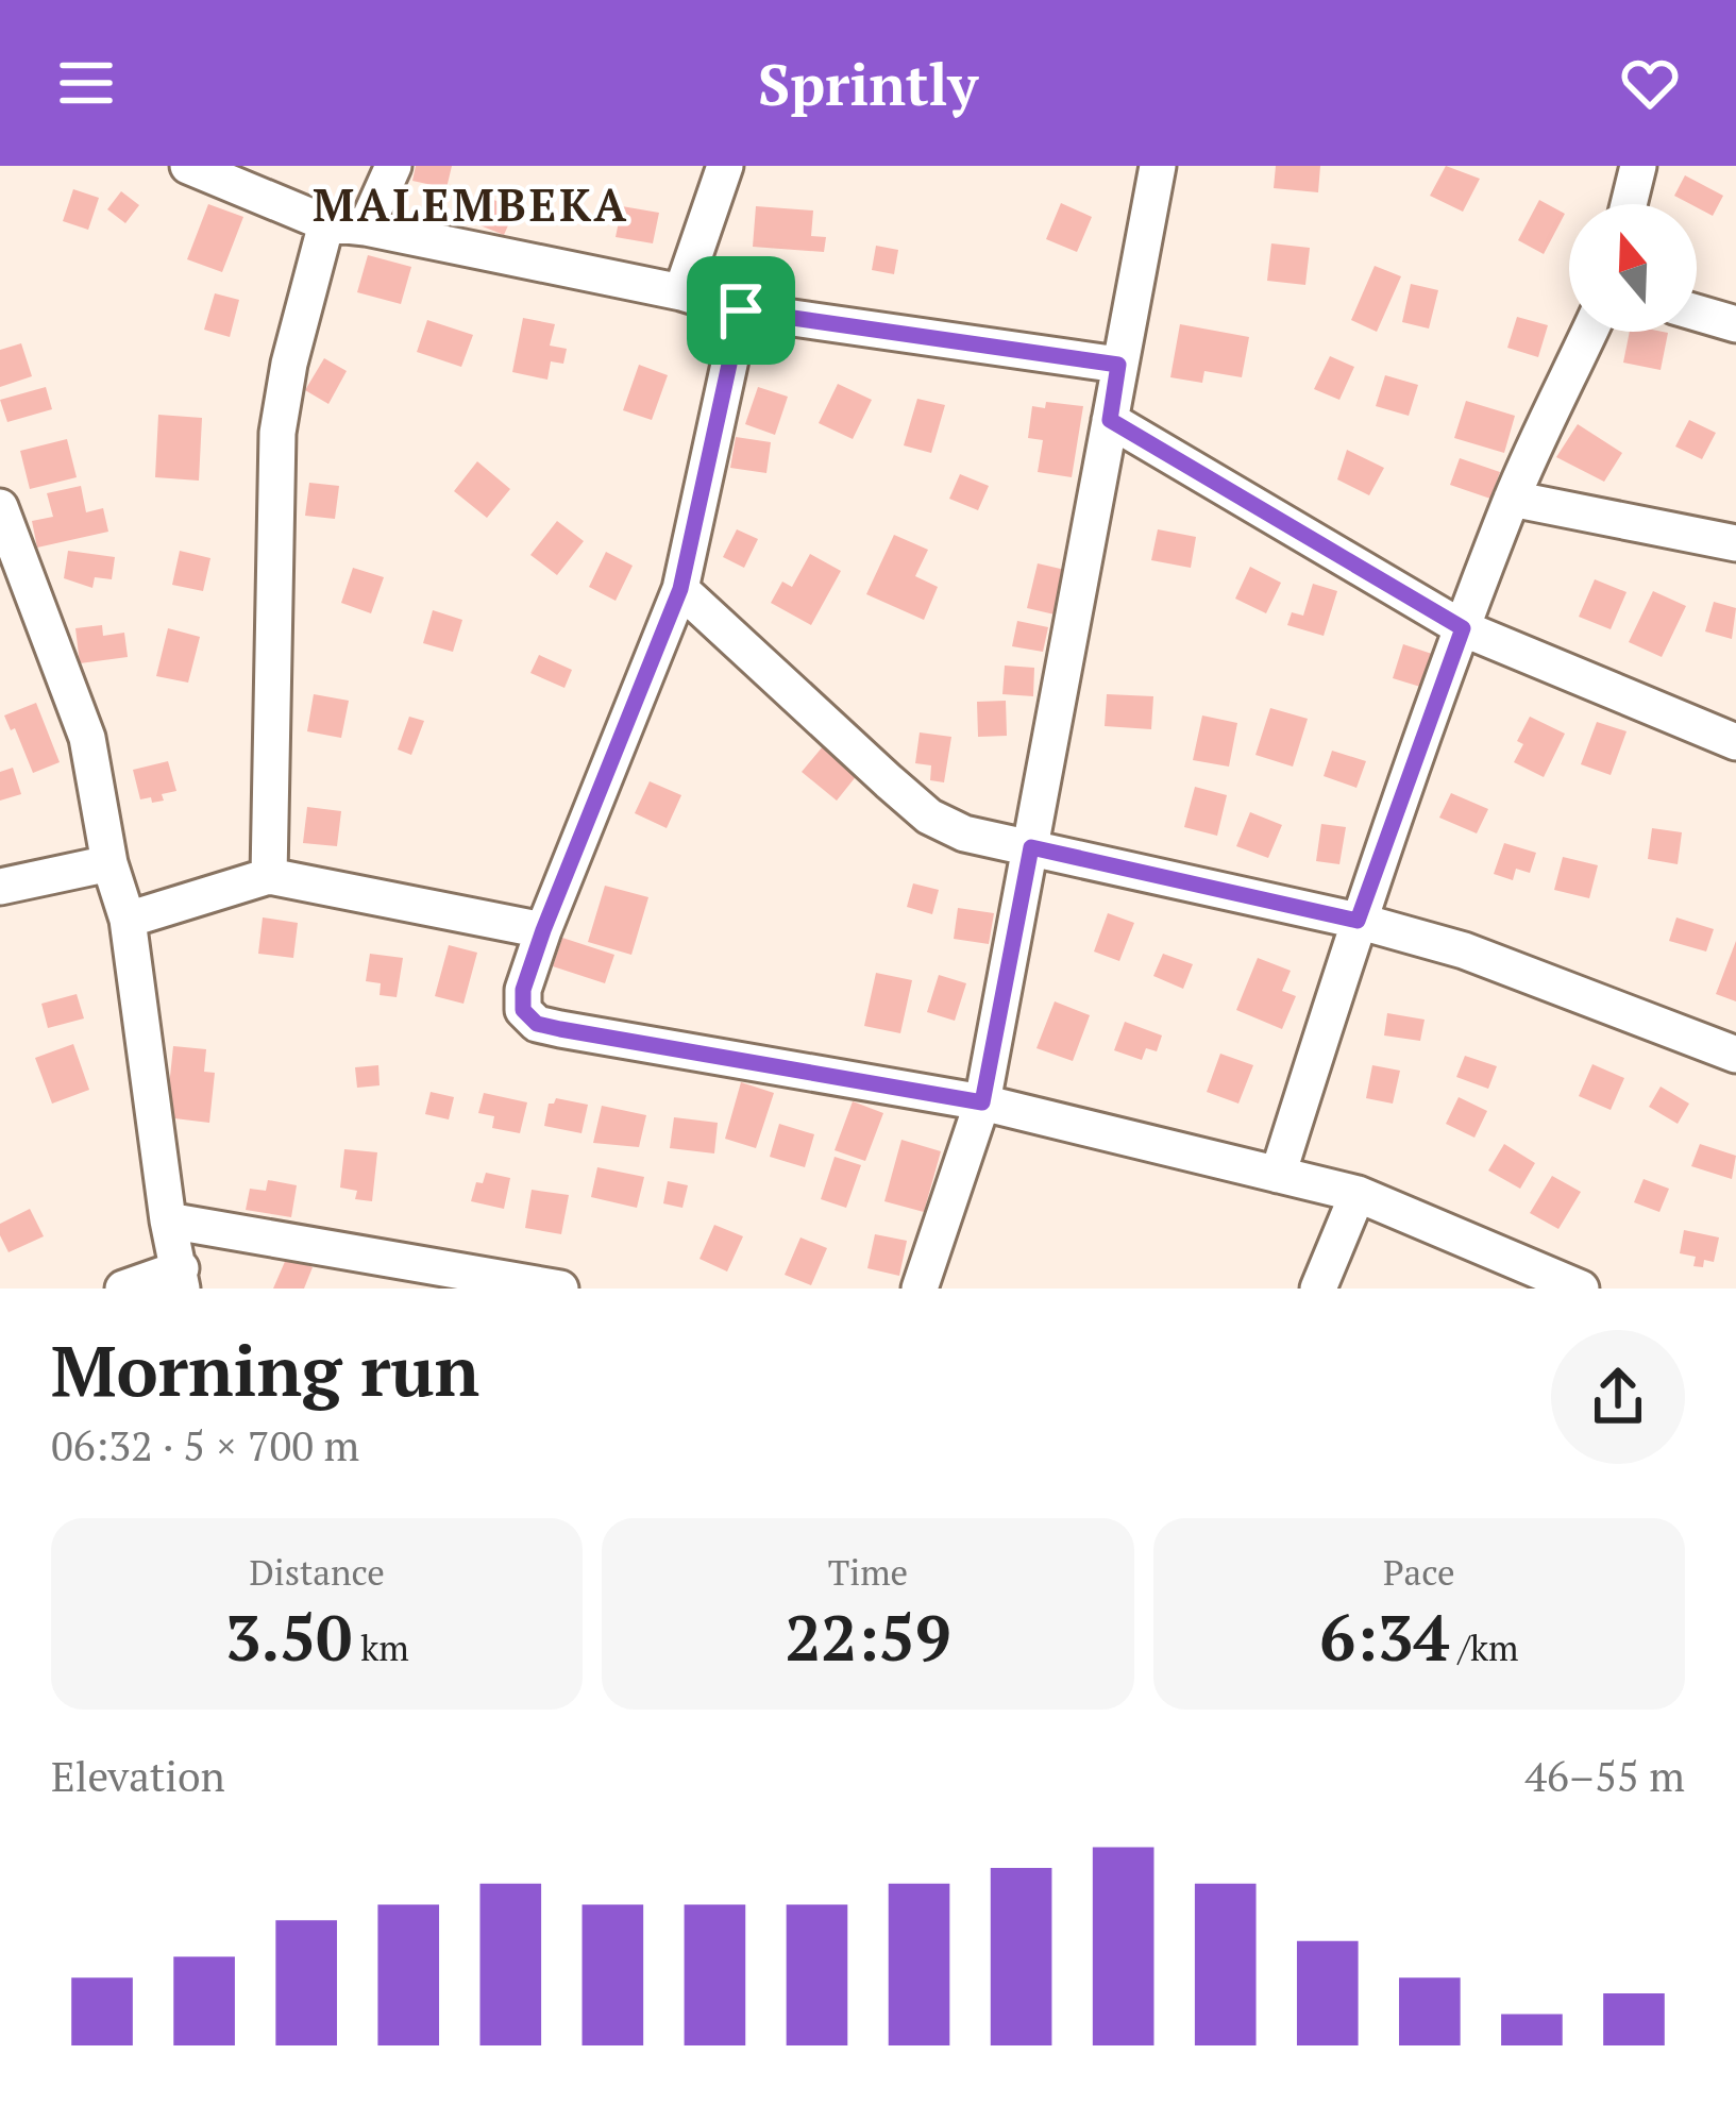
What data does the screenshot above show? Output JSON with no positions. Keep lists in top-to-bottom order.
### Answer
{
  "districts": ["MALEMBEKA"],
  "north": "top",
  "page": {
    "header": "Sprintly",
    "heading": ["Morning run", "06:32 · 5 × 700 m"],
    "stats": [
      ["Distance", "3.50 km"],
      ["Time", "22:59"],
      ["Pace", "6:34 /km"]
    ],
    "chart": ["Elevation", "46–55 m"]
  }
}
